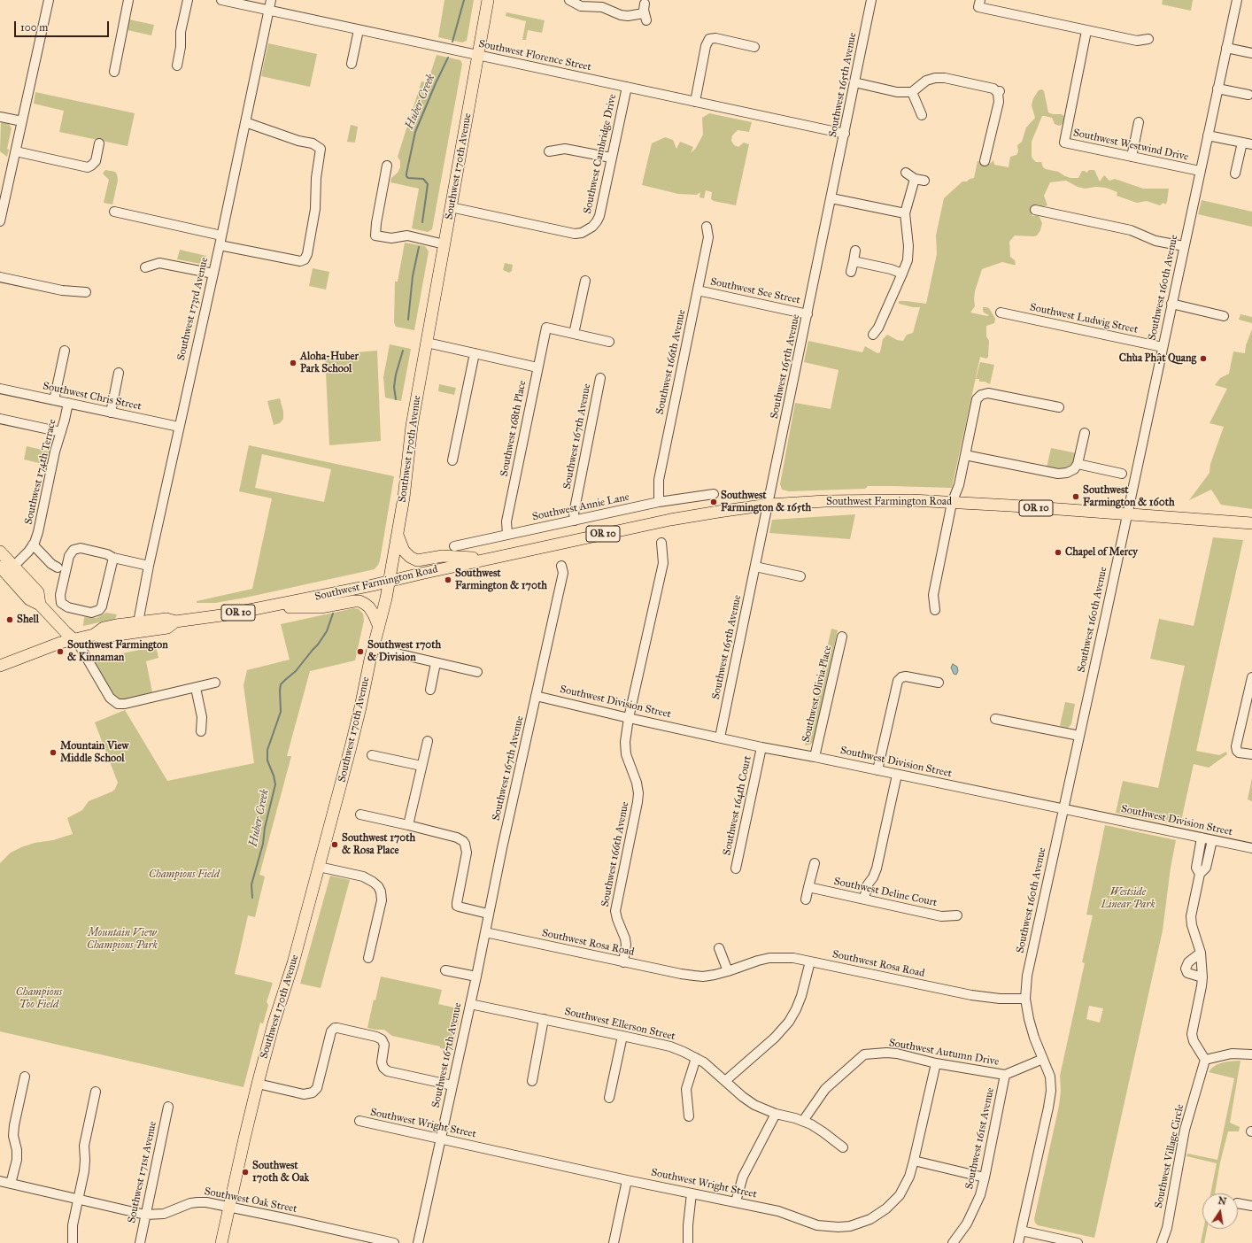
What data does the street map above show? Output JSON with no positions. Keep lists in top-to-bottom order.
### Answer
{
  "streets": {
    "main road": ["Southwest 170th Avenue", "Southwest Farmington Road", "OR 10"],
    "street": [
      "Southwest Florence Street",
      "Southwest 165th Avenue",
      "Southwest Westwind Drive",
      "Southwest Cambridge Drive",
      "Southwest 160th Avenue",
      "Southwest See Street",
      "Southwest 173rd Avenue",
      "Southwest Ludwig Street",
      "Southwest 166th Avenue",
      "Southwest Chris Street",
      "Southwest 168th Place",
      "Southwest 167th Avenue",
      "Southwest 174th Terrace",
      "Southwest Annie Lane",
      "Southwest Olivia Place",
      "Southwest Division Street",
      "Southwest 164th Court",
      "Southwest Deline Court",
      "Southwest Rosa Road",
      "Southwest Ellerson Street",
      "Southwest Autumn Drive",
      "Southwest Wright Street",
      "Southwest 161st Avenue",
      "Southwest Village Circle",
      "Southwest 171st Avenue",
      "Southwest Oak Street"
    ]
  },
  "crossings": [
    ["Southwest Florence Street", "Southwest 165th Avenue"],
    ["Southwest Florence Street", "Southwest Cambridge Drive"],
    ["Southwest Florence Street", "Southwest 170th Avenue"],
    ["Southwest Florence Street", "Southwest 173rd Avenue"],
    ["Southwest 165th Avenue", "Southwest See Street"],
    ["Southwest 165th Avenue", "Southwest Farmington Road"],
    ["Southwest 165th Avenue", "Southwest Division Street"],
    ["Southwest Westwind Drive", "Southwest 160th Avenue"],
    ["Southwest Cambridge Drive", "Southwest 170th Avenue"],
    ["Southwest 170th Avenue", "Southwest Farmington Road"],
    ["Southwest 170th Avenue", "Southwest Oak Street"],
    ["Southwest 160th Avenue", "Southwest Ludwig Street"],
    ["Southwest 160th Avenue", "Southwest Farmington Road"],
    ["Southwest 160th Avenue", "Southwest Division Street"],
    ["Southwest 160th Avenue", "Southwest Rosa Road"],
    ["Southwest 160th Avenue", "Southwest Autumn Drive"],
    ["Southwest See Street", "Southwest 166th Avenue"],
    ["Southwest 173rd Avenue", "Southwest Chris Street"],
    ["Southwest 173rd Avenue", "Southwest Farmington Road"],
    ["Southwest 166th Avenue", "Southwest Annie Lane"],
    ["Southwest 166th Avenue", "Southwest Division Street"],
    ["Southwest 166th Avenue", "Southwest Rosa Road"],
    ["Southwest Chris Street", "Southwest 174th Terrace"],
    ["Southwest 168th Place", "Southwest Annie Lane"],
    ["Southwest 167th Avenue", "Southwest Annie Lane"],
    ["Southwest 167th Avenue", "Southwest Division Street"],
    ["Southwest 167th Avenue", "Southwest Rosa Road"],
    ["Southwest 167th Avenue", "Southwest Ellerson Street"],
    ["Southwest 167th Avenue", "Southwest Wright Street"],
    ["Southwest Olivia Place", "Southwest Division Street"],
    ["Southwest Division Street", "Southwest 164th Court"],
    ["Southwest Ellerson Street", "Southwest Autumn Drive"],
    ["Southwest Autumn Drive", "Southwest Wright Street"],
    ["Southwest Autumn Drive", "Southwest 161st Avenue"],
    ["Southwest 171st Avenue", "Southwest Oak Street"]
  ],
  "water": ["Huber Creek"],
  "parks": [
    "Champions Field",
    "Westside Linear Park",
    "Mountain View Champions Park",
    "Champions Too Field"
  ],
  "places": [
    "Chùa Phật Quang",
    "Aloha-Huber Park School",
    "Southwest Farmington & 160th",
    "Southwest Farmington & 165th",
    "Chapel of Mercy",
    "Southwest Farmington & 170th",
    "Shell",
    "Southwest Farmington & Kinnaman",
    "Southwest 170th & Division",
    "Mountain View Middle School",
    "Southwest 170th & Rosa Place",
    "Southwest 170th & Oak"
  ],
  "scale_bar": "100 m",
  "north": "top"
}
